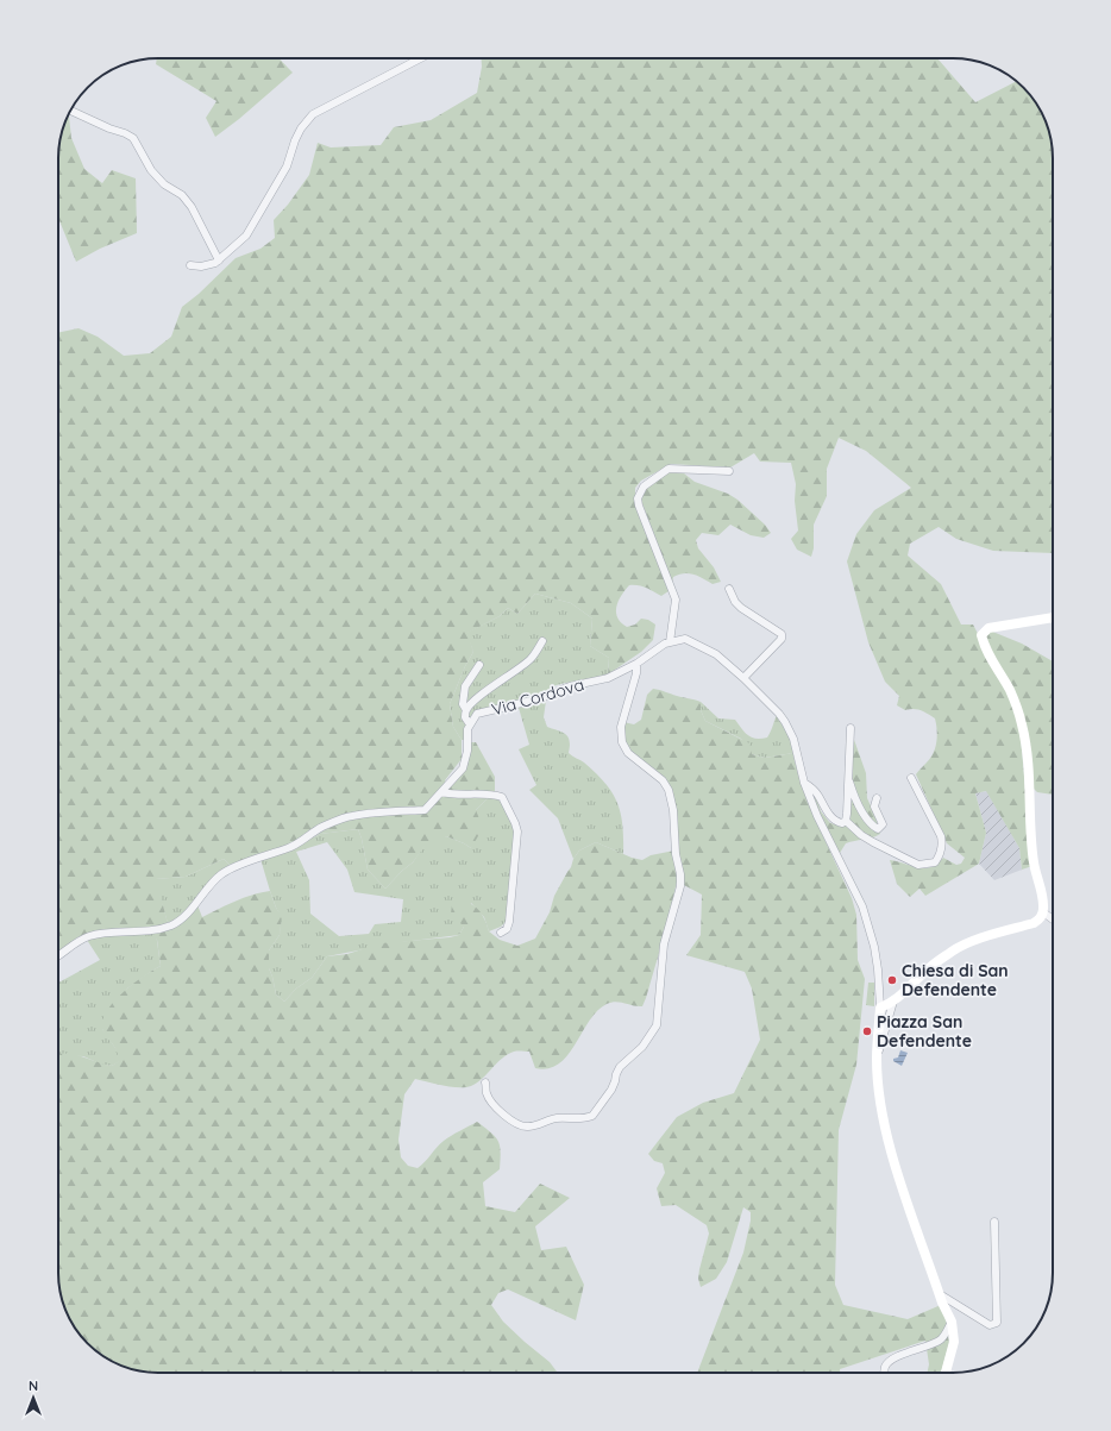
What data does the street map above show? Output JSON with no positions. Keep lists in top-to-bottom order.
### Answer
{
  "streets": {
    "street": ["Via Cordova"]
  },
  "places": ["Chiesa di San Defendente", "Piazza San Defendente"],
  "north": "top"
}
